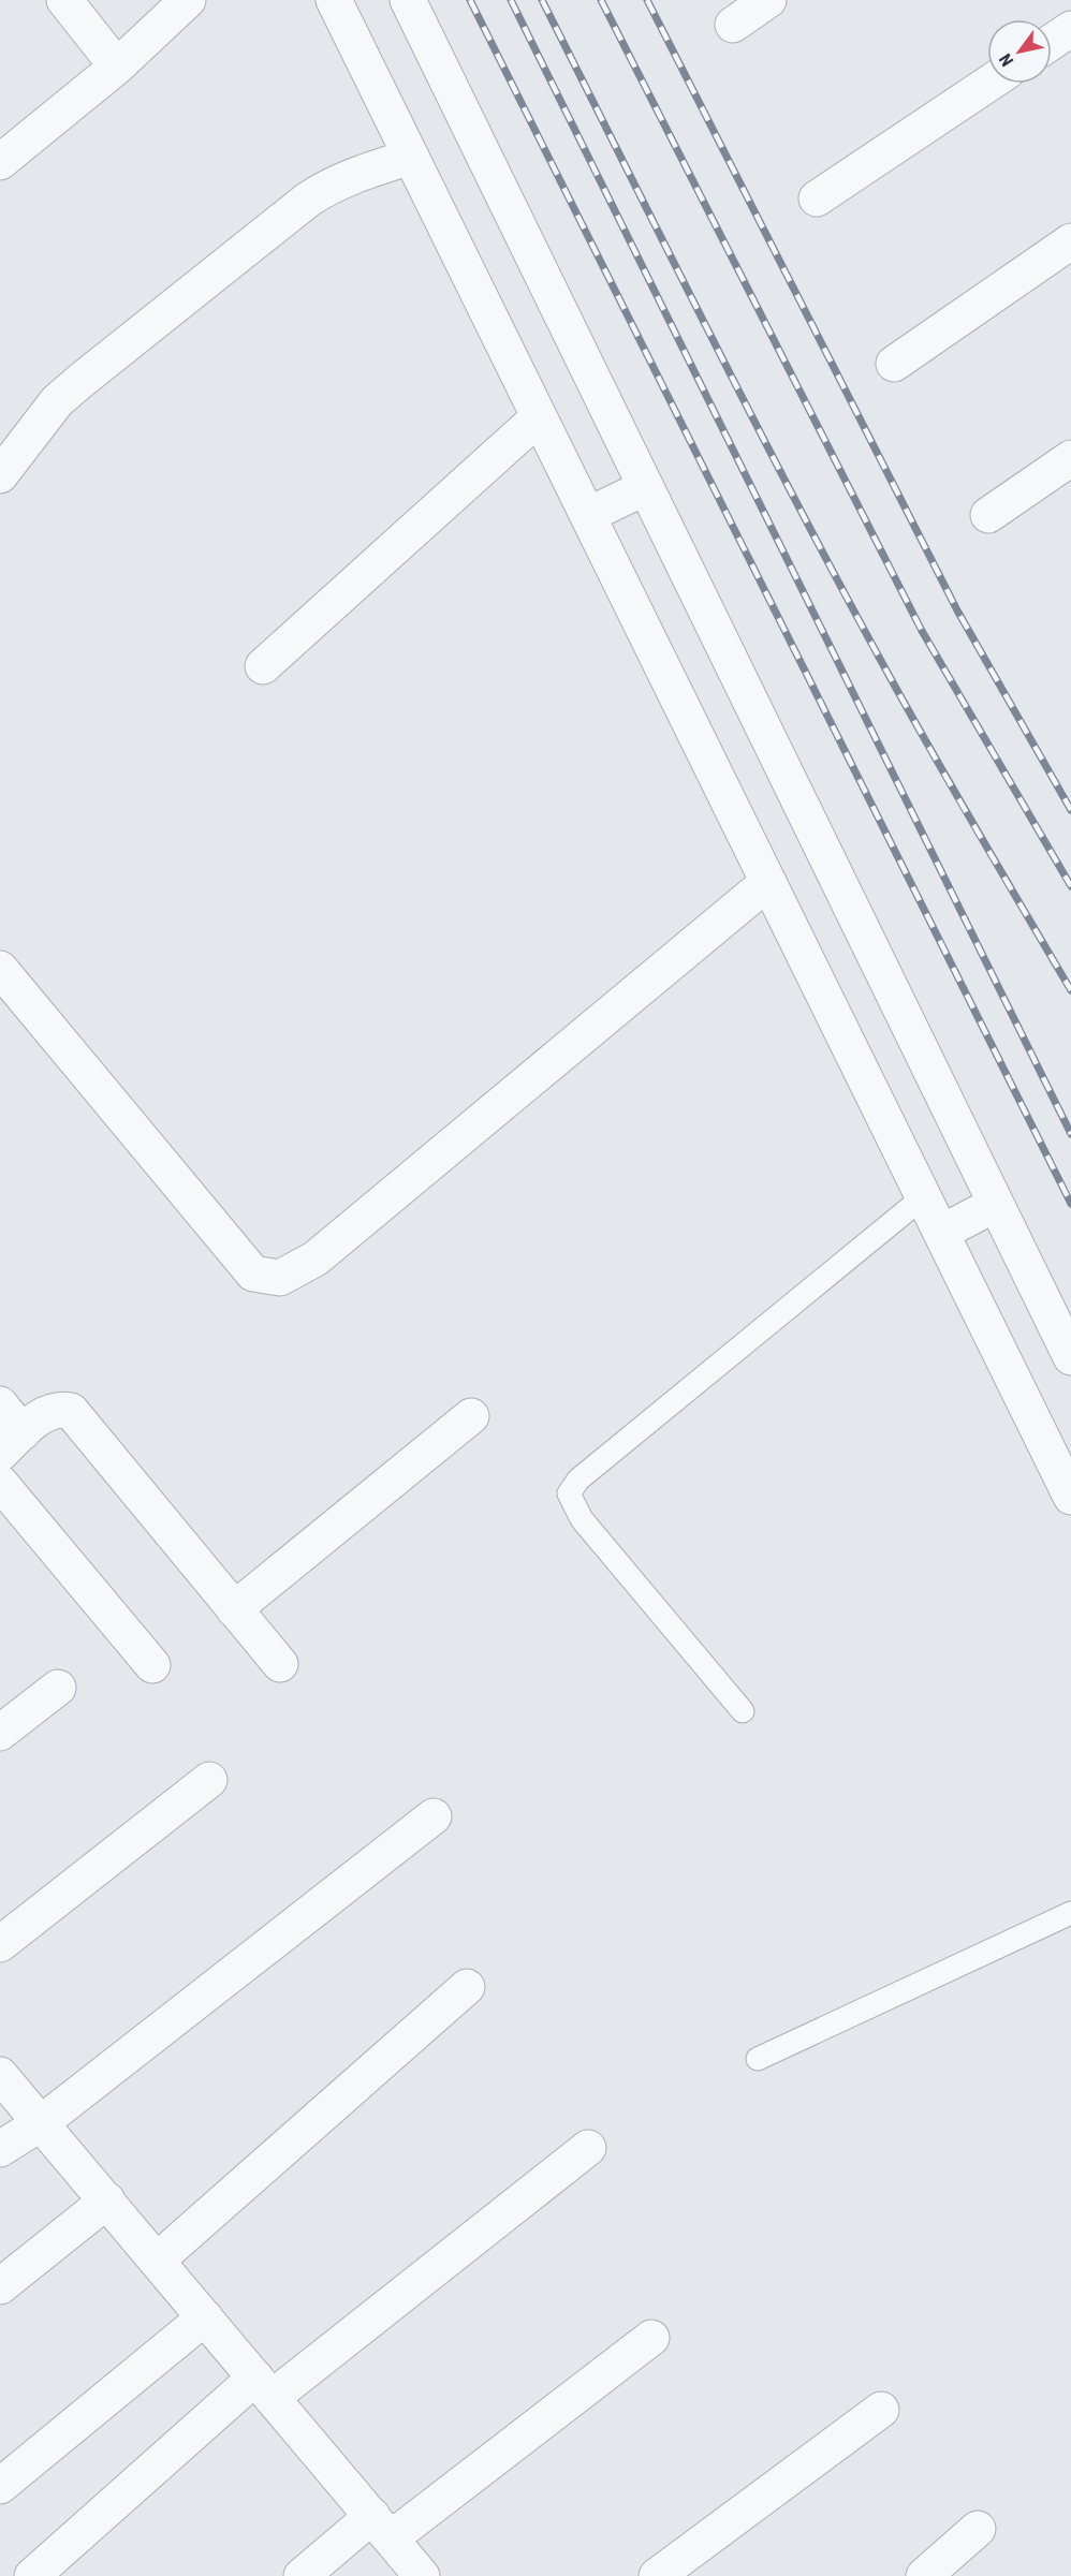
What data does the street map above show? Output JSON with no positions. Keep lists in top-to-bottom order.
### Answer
{
  "north": "bottom left"
}
